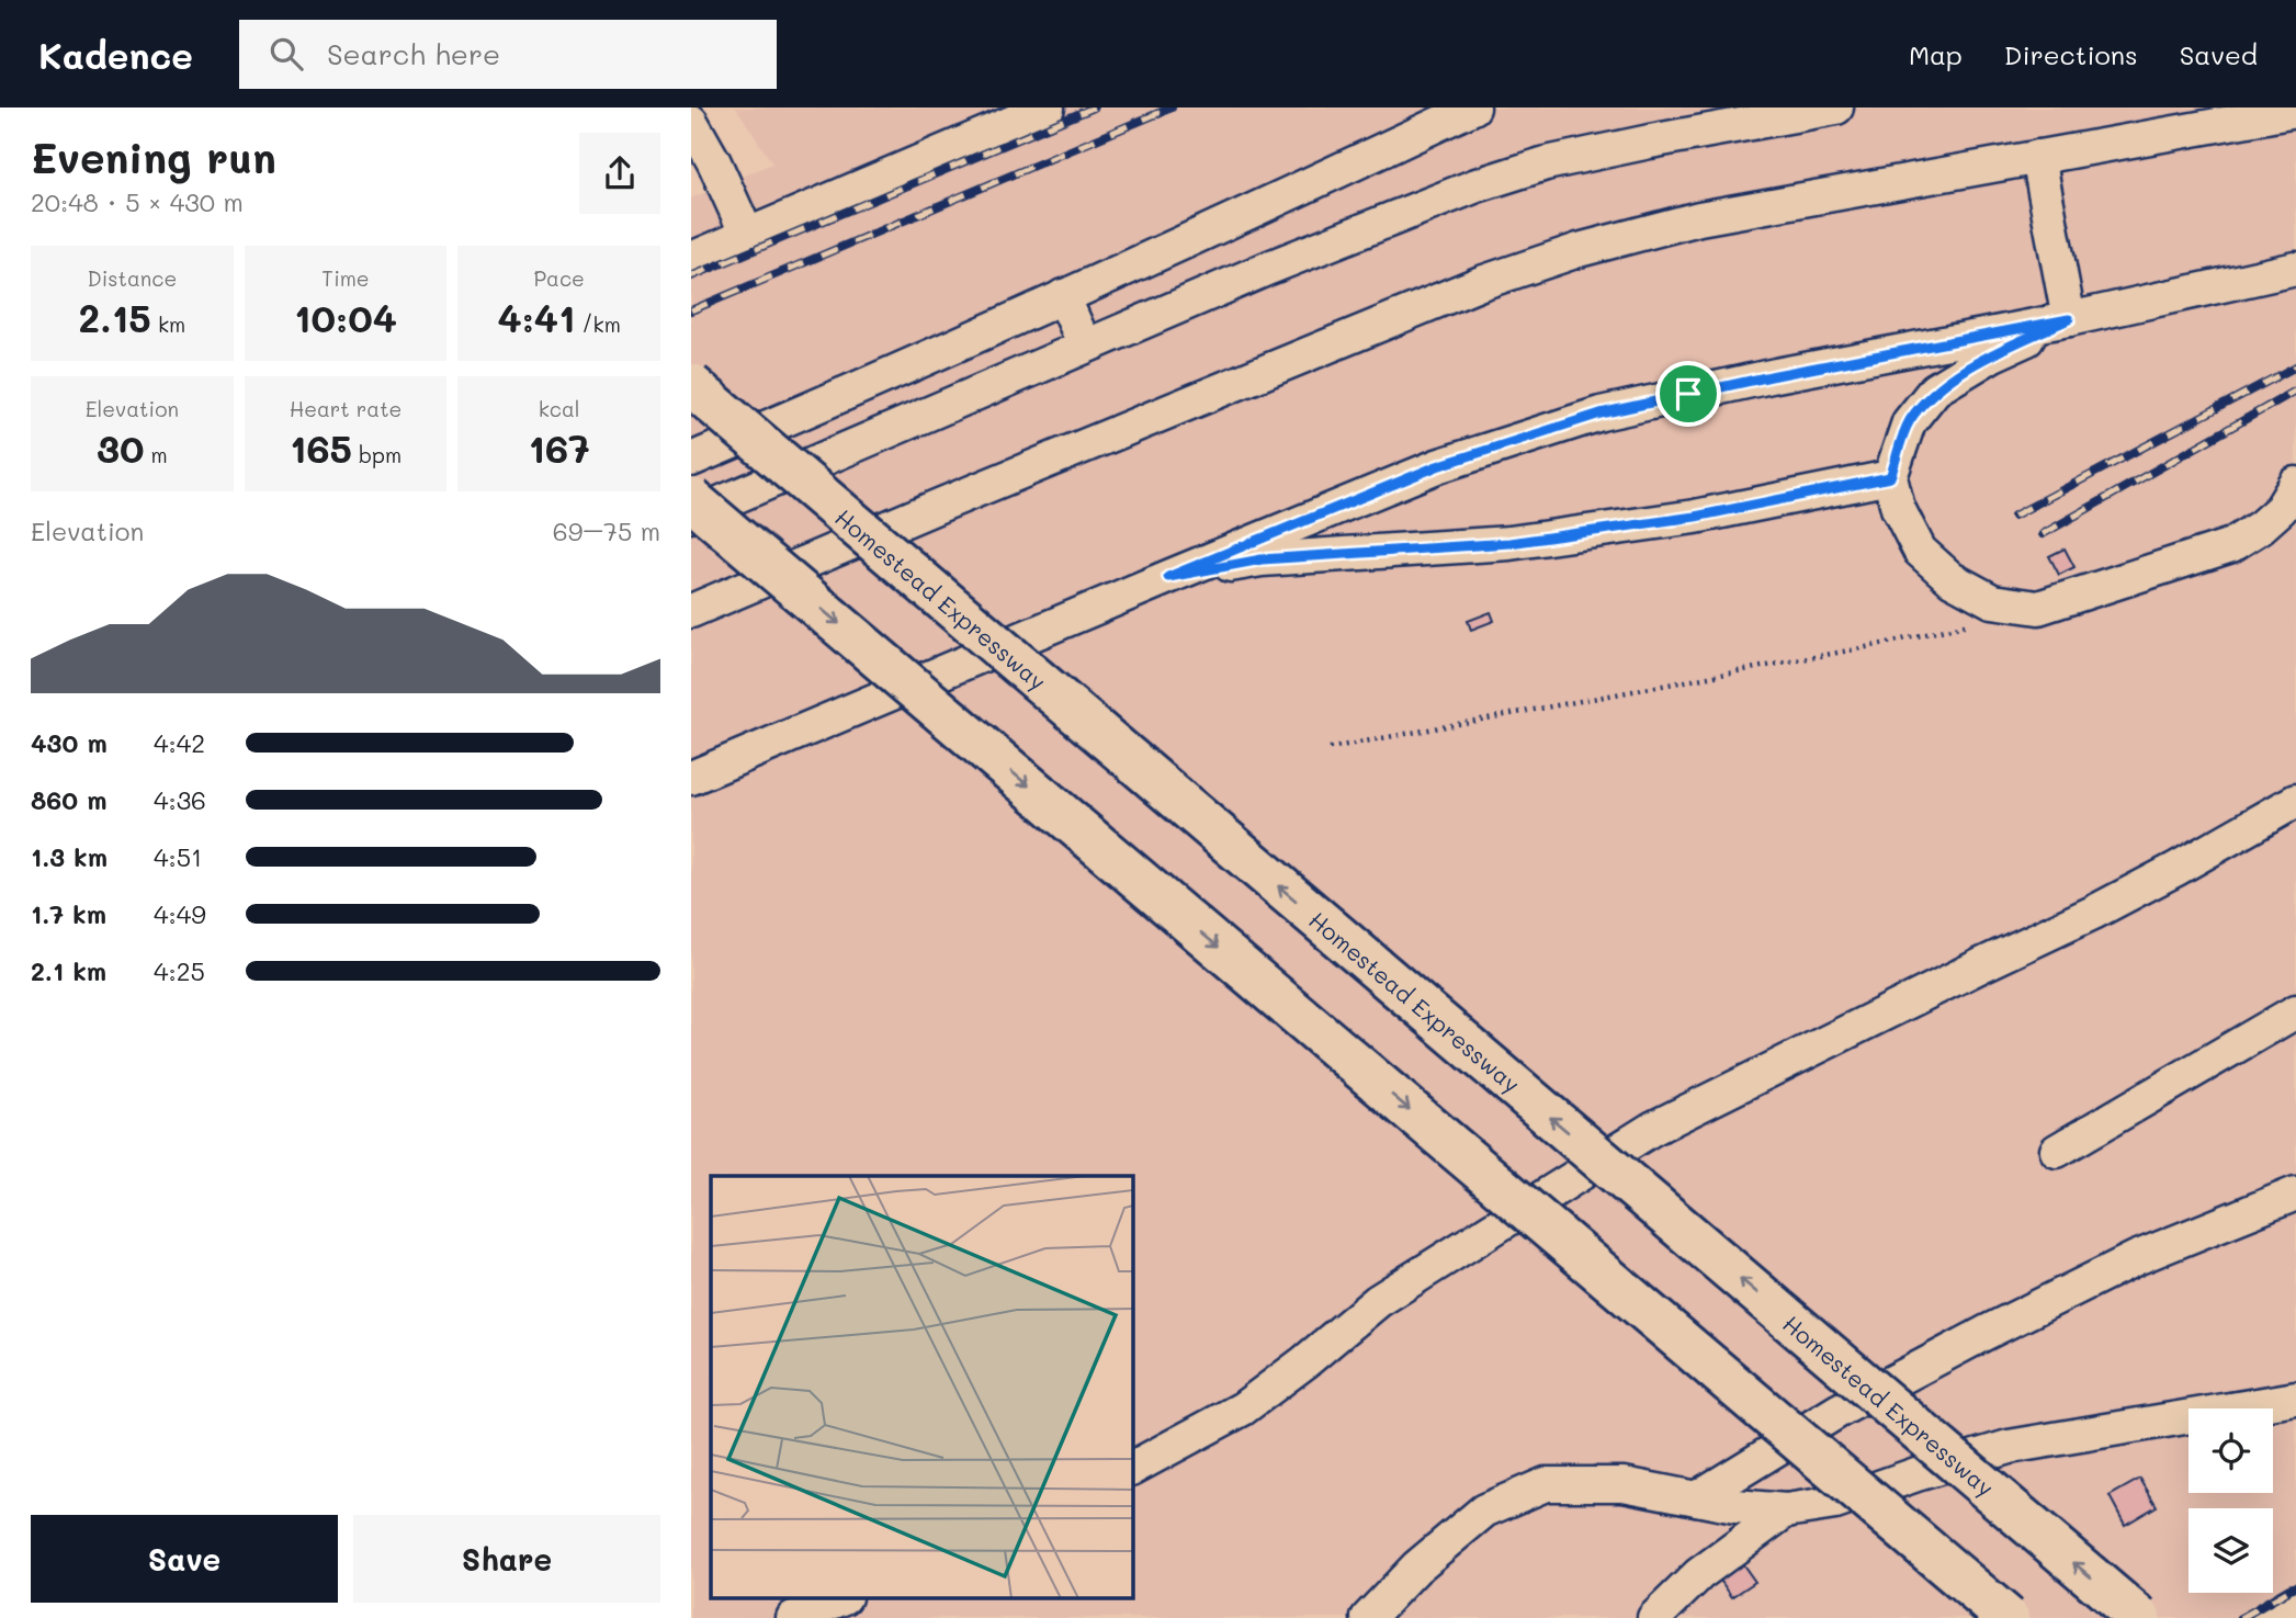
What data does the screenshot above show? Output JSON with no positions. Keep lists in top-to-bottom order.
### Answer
{
  "streets": {
    "highway": ["Homestead Expressway"]
  },
  "page": {
    "header": "Kadence",
    "search": "Search here",
    "nav": ["Map", "Directions", "Saved"],
    "heading": ["Evening run", "20:48 · 5 × 430 m"],
    "stats": [
      ["Distance", "2.15 km"],
      ["Time", "10:04"],
      ["Pace", "4:41 /km"],
      ["Elevation", "30 m"],
      ["Heart rate", "165 bpm"],
      ["kcal", "167"]
    ],
    "chart": ["Elevation", "69–75 m"],
    "list": [
      {
        "name": "430 m",
        "note": "4:42"
      },
      {
        "name": "860 m",
        "note": "4:36"
      },
      {
        "name": "1.3 km",
        "note": "4:51"
      },
      {
        "name": "1.7 km",
        "note": "4:49"
      },
      {
        "name": "2.1 km",
        "note": "4:25"
      }
    ],
    "buttons": ["Save", "Share"]
  }
}
